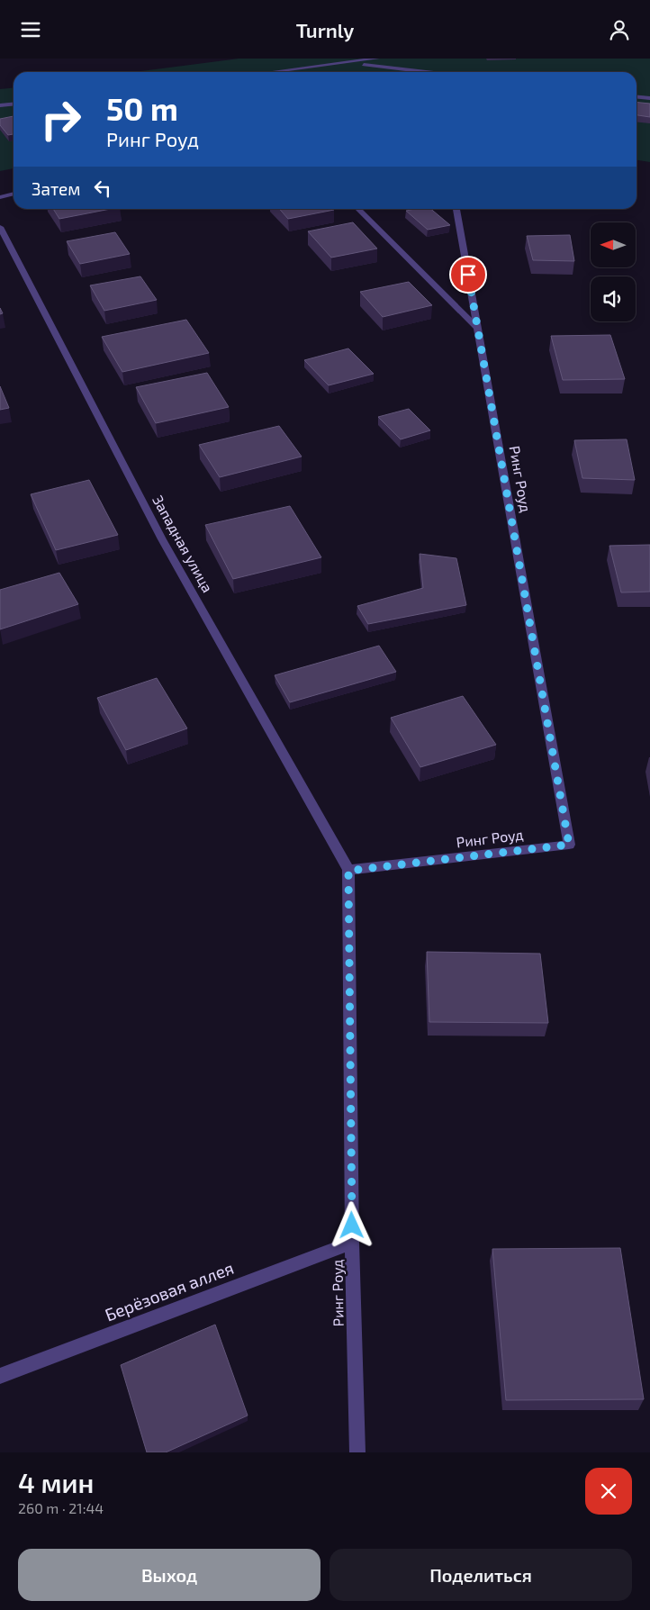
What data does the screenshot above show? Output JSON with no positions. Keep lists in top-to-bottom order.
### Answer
{
  "streets": {
    "street": ["Ринг Роуд", "Западная улица", "Берёзовая аллея"]
  },
  "crossings": [
    ["Ринг Роуд", "Западная улица"],
    ["Ринг Роуд", "Берёзовая аллея"]
  ],
  "north": "left",
  "page": {
    "header": "Turnly",
    "turn": ["50 m", "Ринг Роуд"],
    "then": "Затем",
    "heading": ["4 мин", "260 m · 21:44"],
    "buttons": ["Выход", "Поделиться"]
  }
}
